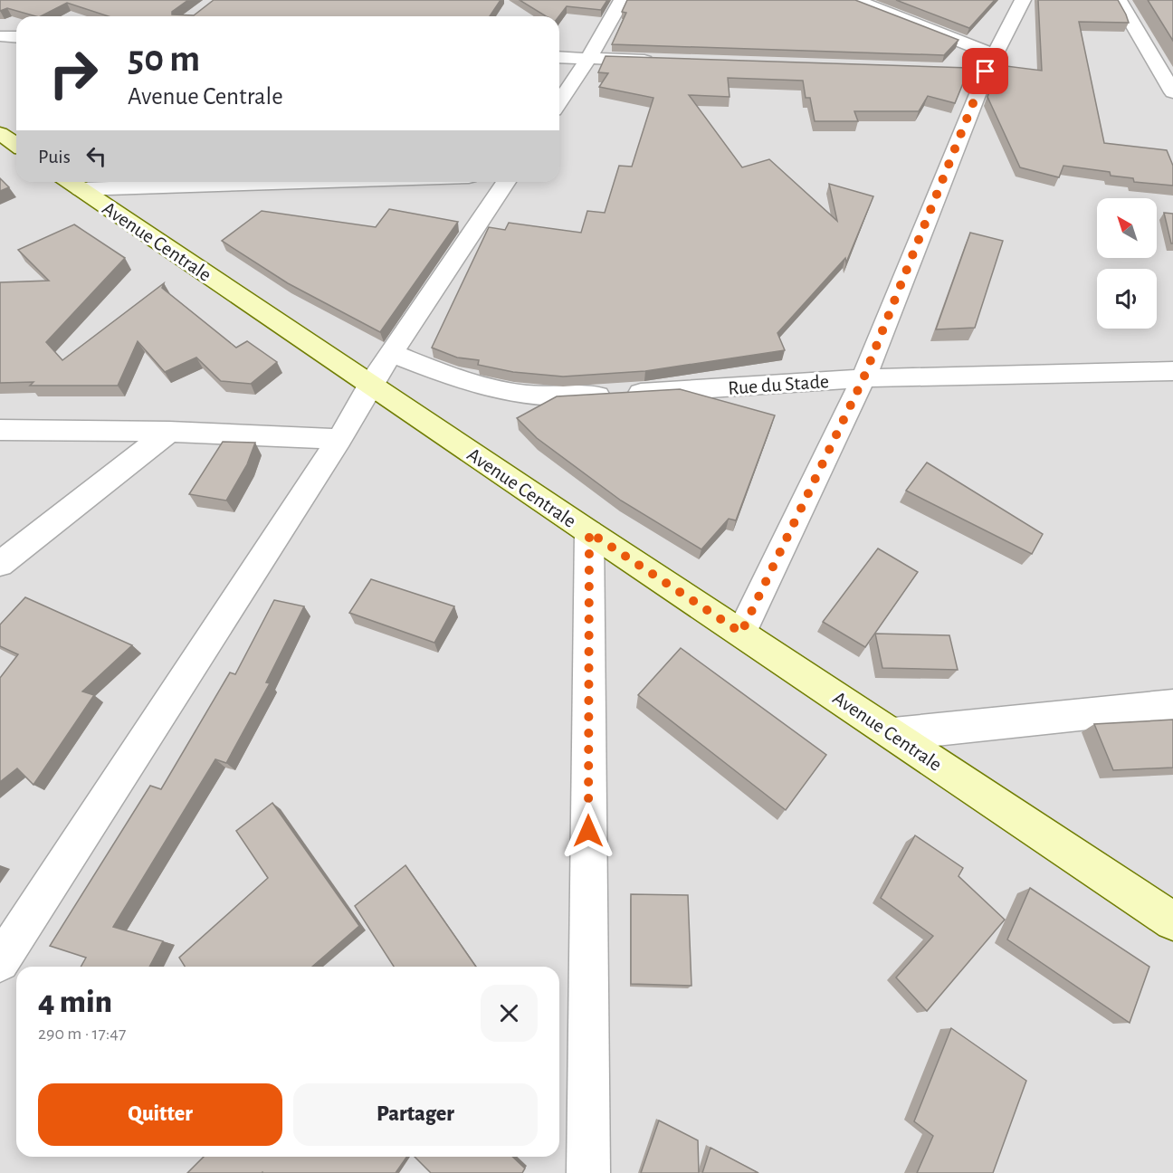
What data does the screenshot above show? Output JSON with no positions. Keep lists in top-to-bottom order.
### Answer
{
  "streets": {
    "main road": ["Avenue Centrale"],
    "street": ["Rue du Stade"]
  },
  "north": "top left",
  "page": {
    "turn": ["50 m", "Avenue Centrale"],
    "then": "Puis",
    "heading": ["4 min", "290 m · 17:47"],
    "buttons": ["Quitter", "Partager"]
  }
}
